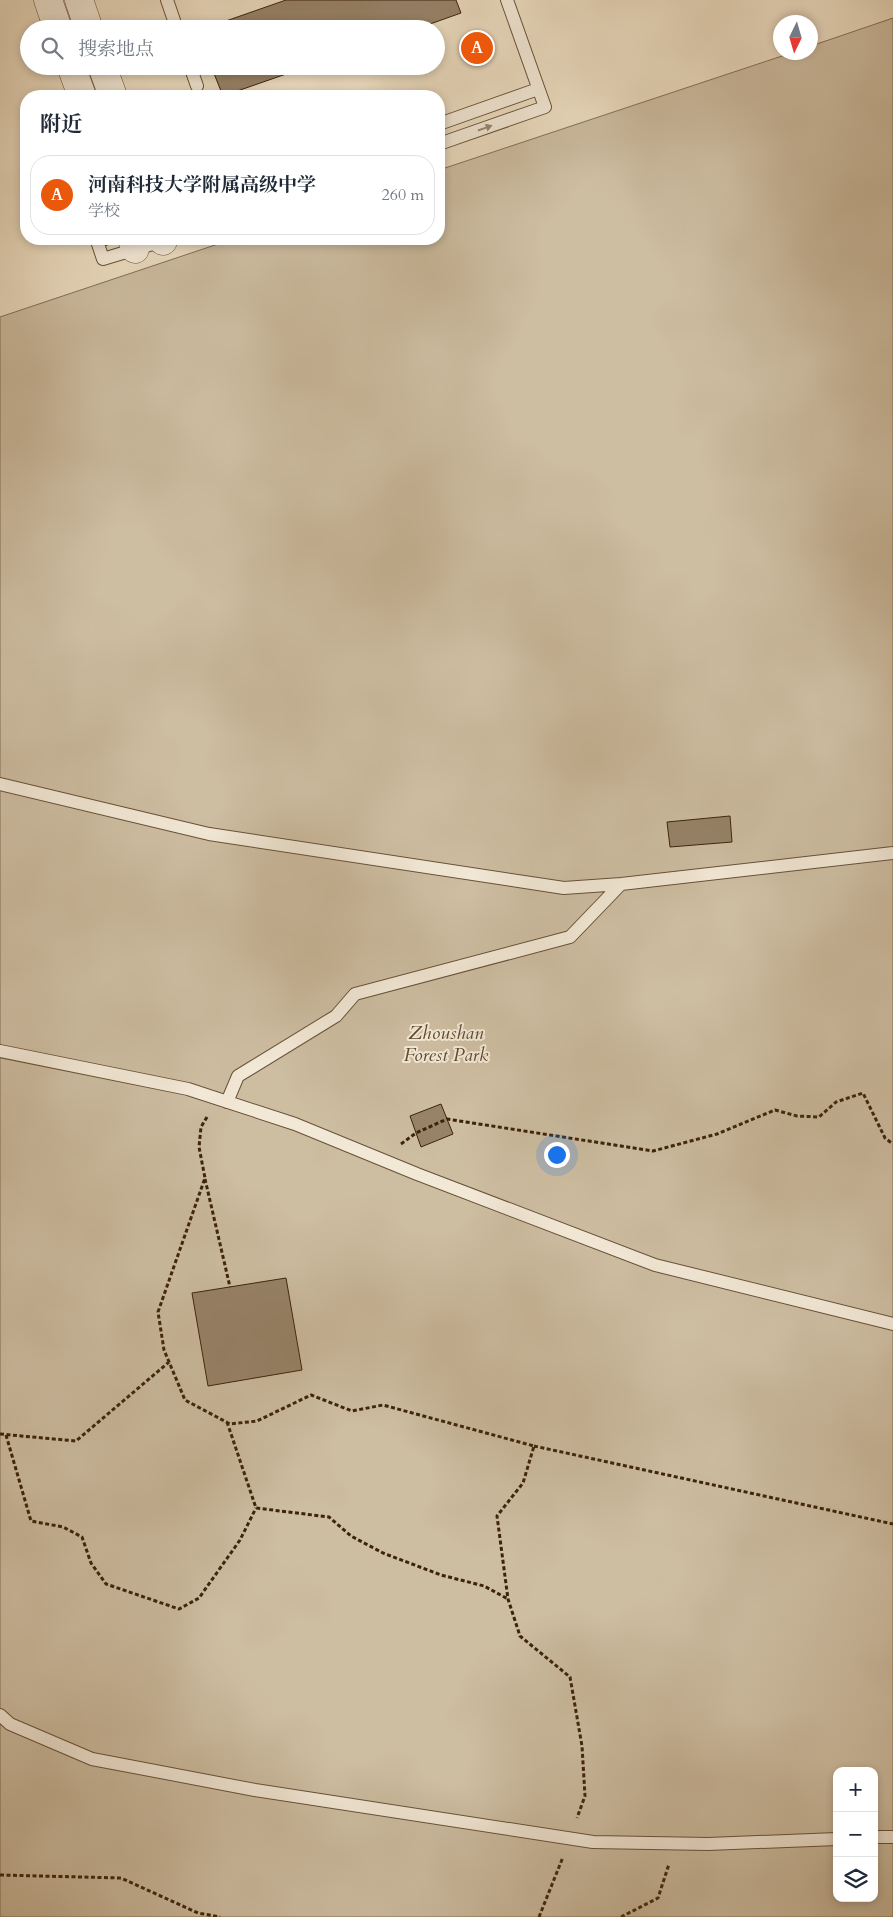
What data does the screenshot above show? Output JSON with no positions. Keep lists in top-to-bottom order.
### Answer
{
  "parks": ["Zhoushan Forest Park"],
  "north": "bottom",
  "page": {
    "search": "搜索地点",
    "pins": "A",
    "heading": "附近",
    "list": [
      {
        "mark": "A",
        "name": "河南科技大学附属高级中学",
        "note": "学校",
        "value": "260 m"
      }
    ],
    "map_buttons": ["+", "−"]
  }
}
